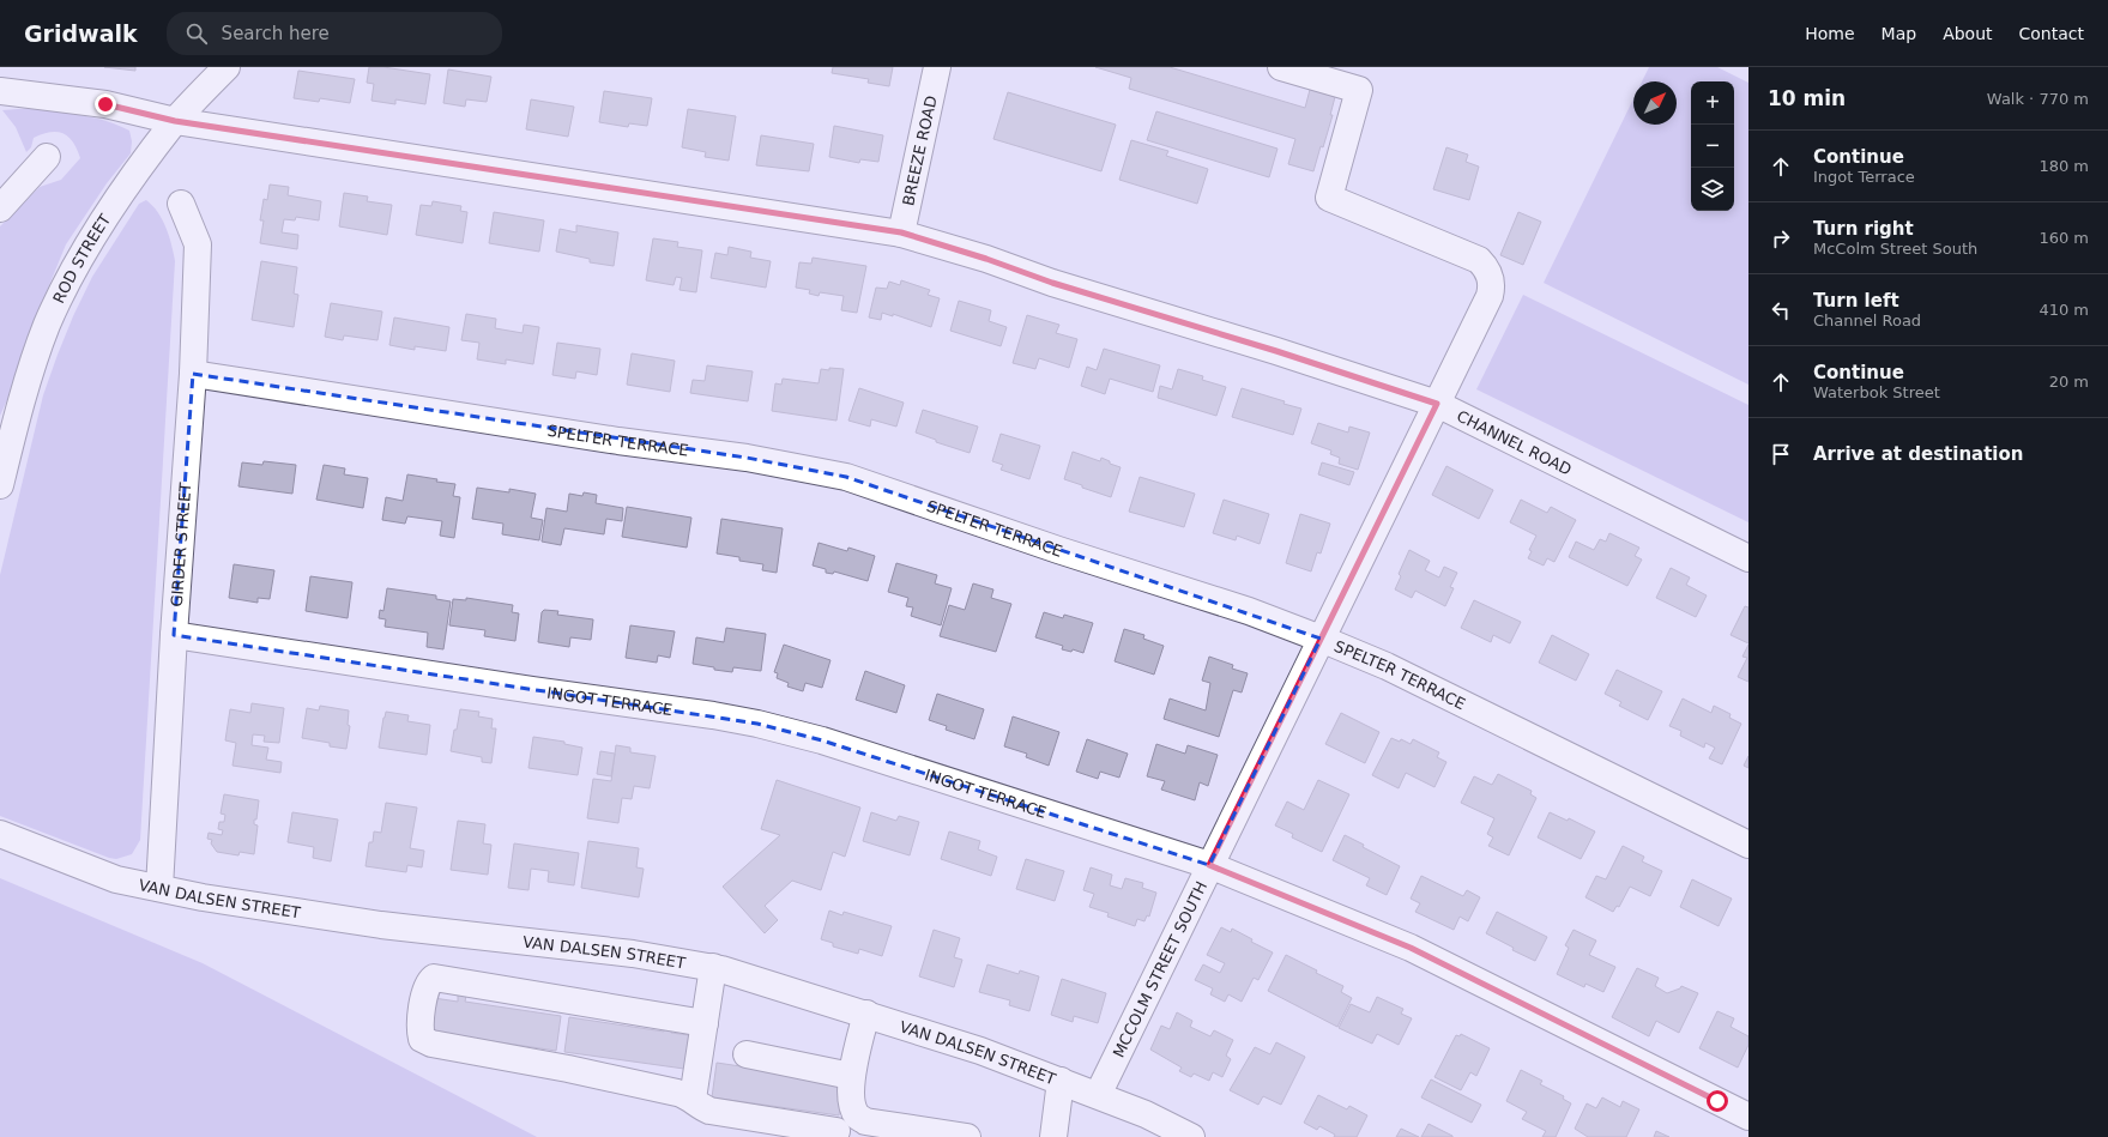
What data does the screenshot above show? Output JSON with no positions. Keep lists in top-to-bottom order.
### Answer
{
  "streets": {
    "street": [
      "BREEZE ROAD",
      "ROD STREET",
      "SPELTER TERRACE",
      "CHANNEL ROAD",
      "GIRDER STREET",
      "INGOT TERRACE",
      "VAN DALSEN STREET",
      "MCCOLM STREET SOUTH"
    ]
  },
  "crossings": [
    ["BREEZE ROAD", "CHANNEL ROAD"],
    ["ROD STREET", "CHANNEL ROAD"],
    ["SPELTER TERRACE", "GIRDER STREET"],
    ["SPELTER TERRACE", "MCCOLM STREET SOUTH"],
    ["CHANNEL ROAD", "MCCOLM STREET SOUTH"],
    ["GIRDER STREET", "INGOT TERRACE"],
    ["GIRDER STREET", "VAN DALSEN STREET"],
    ["INGOT TERRACE", "MCCOLM STREET SOUTH"],
    ["VAN DALSEN STREET", "MCCOLM STREET SOUTH"]
  ],
  "north": "top right",
  "page": {
    "header": "Gridwalk",
    "search": "Search here",
    "nav": [
      "Home",
      "Map",
      "About",
      "Contact"
    ],
    "heading": ["10 min", "Walk · 770 m"],
    "map_buttons": ["+", "−"],
    "list": [
      ["Continue", "Ingot Terrace", "180 m"],
      ["Turn right", "McColm Street South", "160 m"],
      ["Turn left", "Channel Road", "410 m"],
      ["Continue", "Waterbok Street", "20 m"],
      "Arrive at destination"
    ]
  }
}
